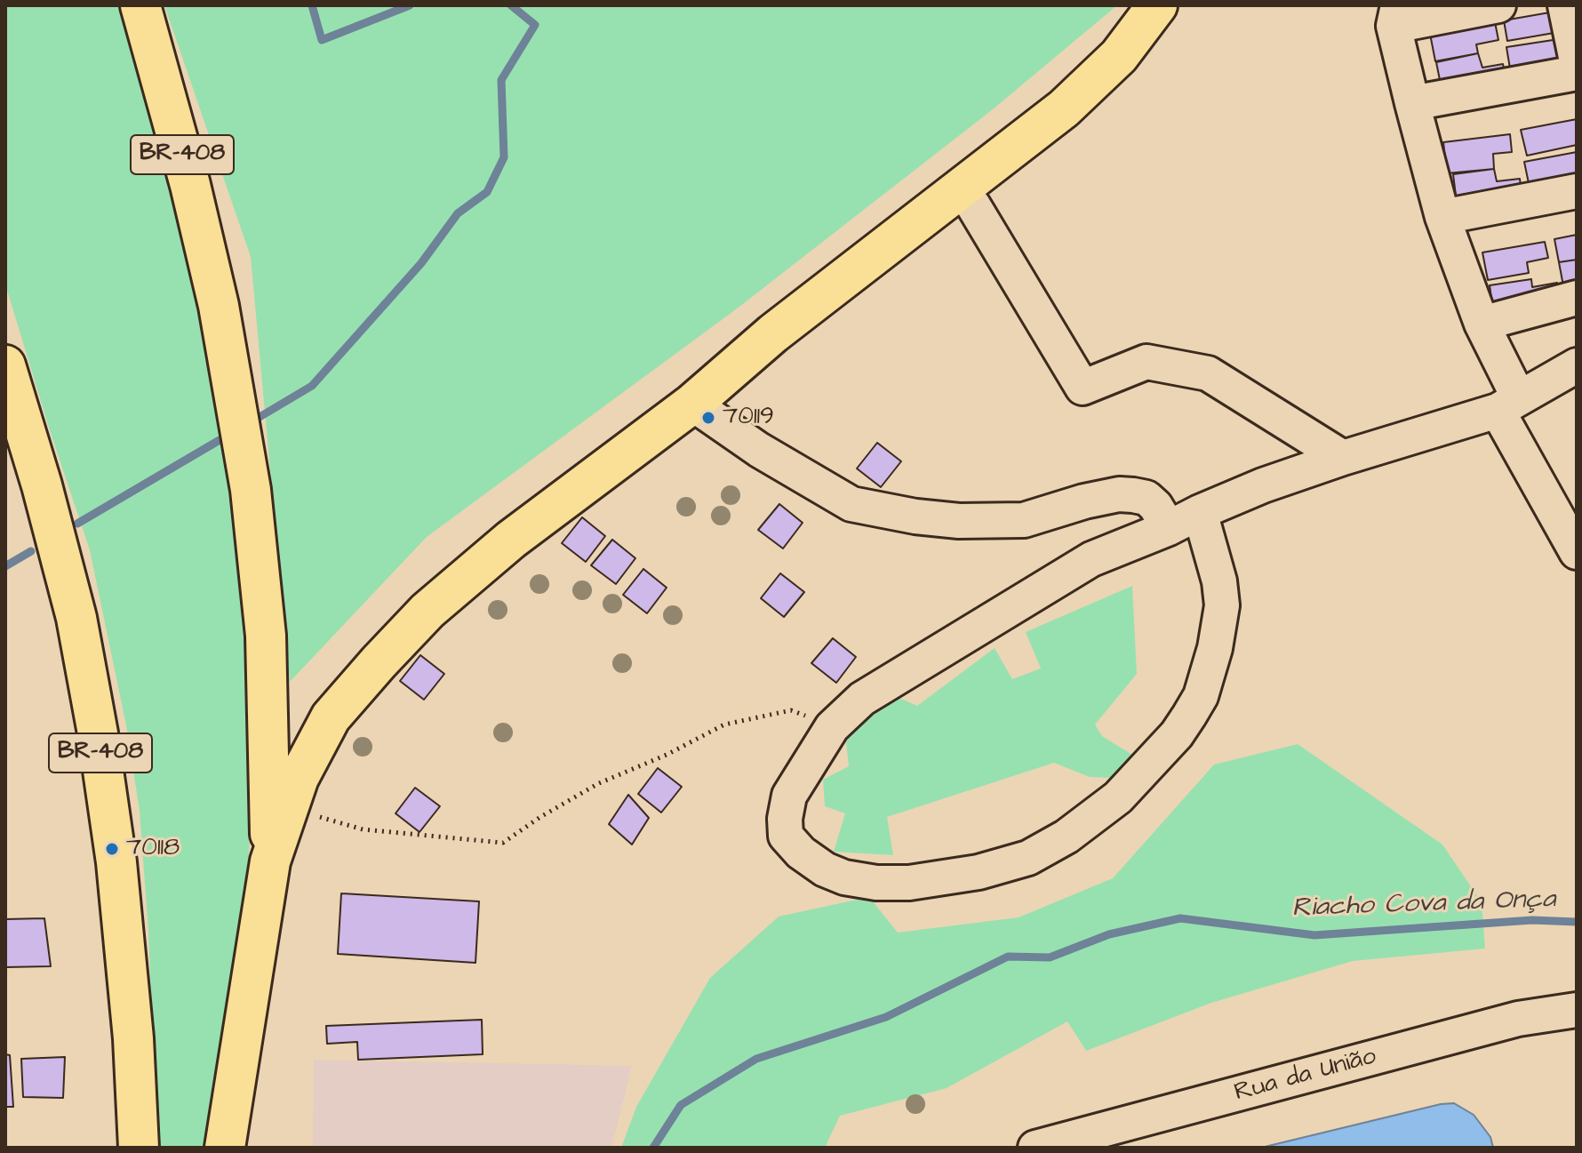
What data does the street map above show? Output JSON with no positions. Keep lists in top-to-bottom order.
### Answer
{
  "streets": {
    "highway": ["BR-408"],
    "street": ["Rua da União"]
  },
  "water": ["Riacho Cova da Onça"],
  "places": ["70119", "70118"]
}
